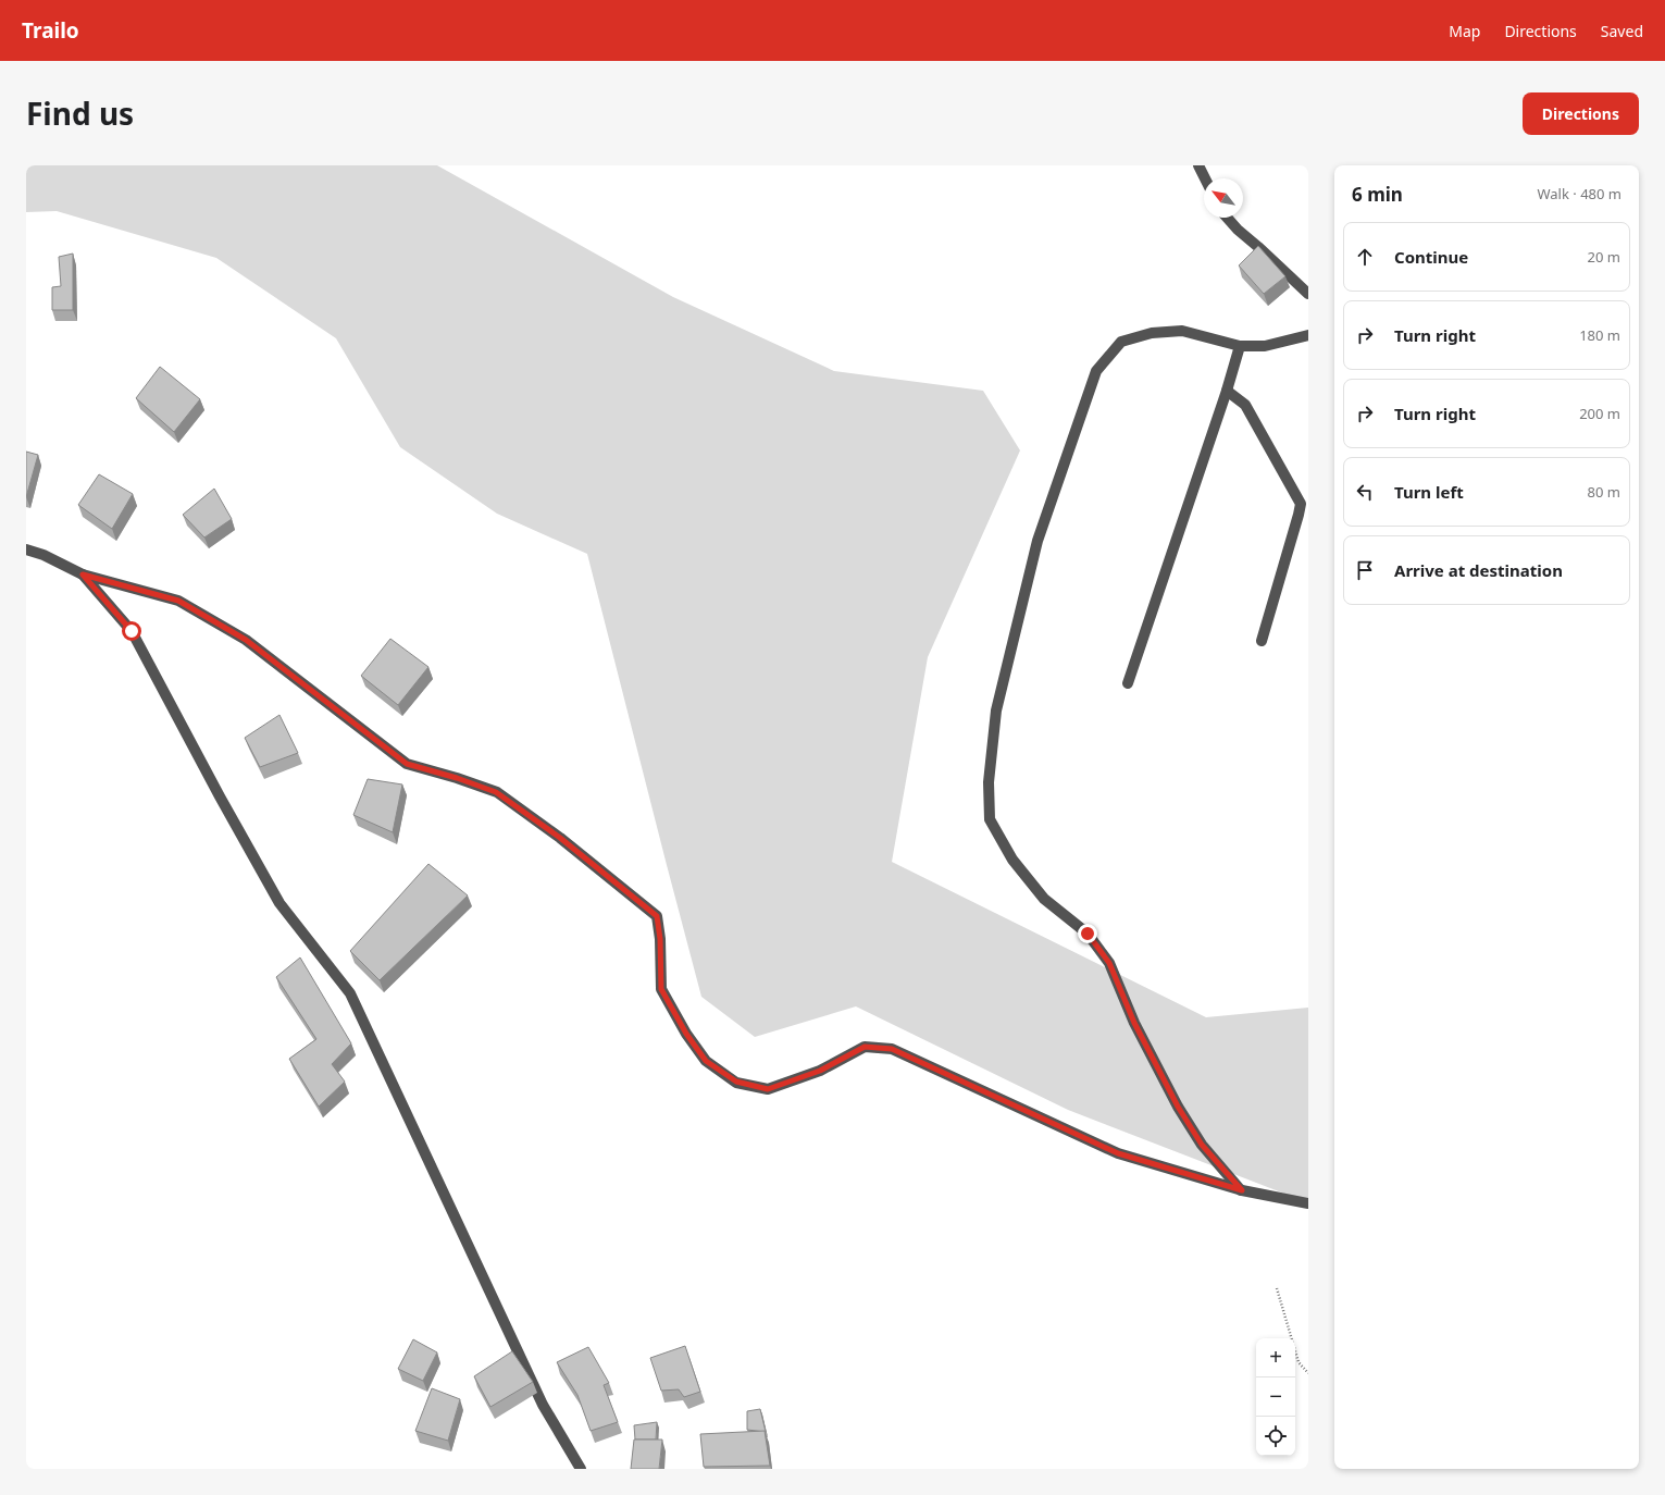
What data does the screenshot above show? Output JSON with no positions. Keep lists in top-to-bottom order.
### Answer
{
  "north": "top left",
  "page": {
    "header": "Trailo",
    "nav": ["Map", "Directions", "Saved"],
    "title": "Find us",
    "buttons": "Directions",
    "heading": ["6 min", "Walk · 480 m"],
    "list": [
      ["Continue", "20 m"],
      ["Turn right", "180 m"],
      ["Turn right", "200 m"],
      ["Turn left", "80 m"],
      "Arrive at destination"
    ],
    "map_buttons": ["+", "−"]
  }
}
